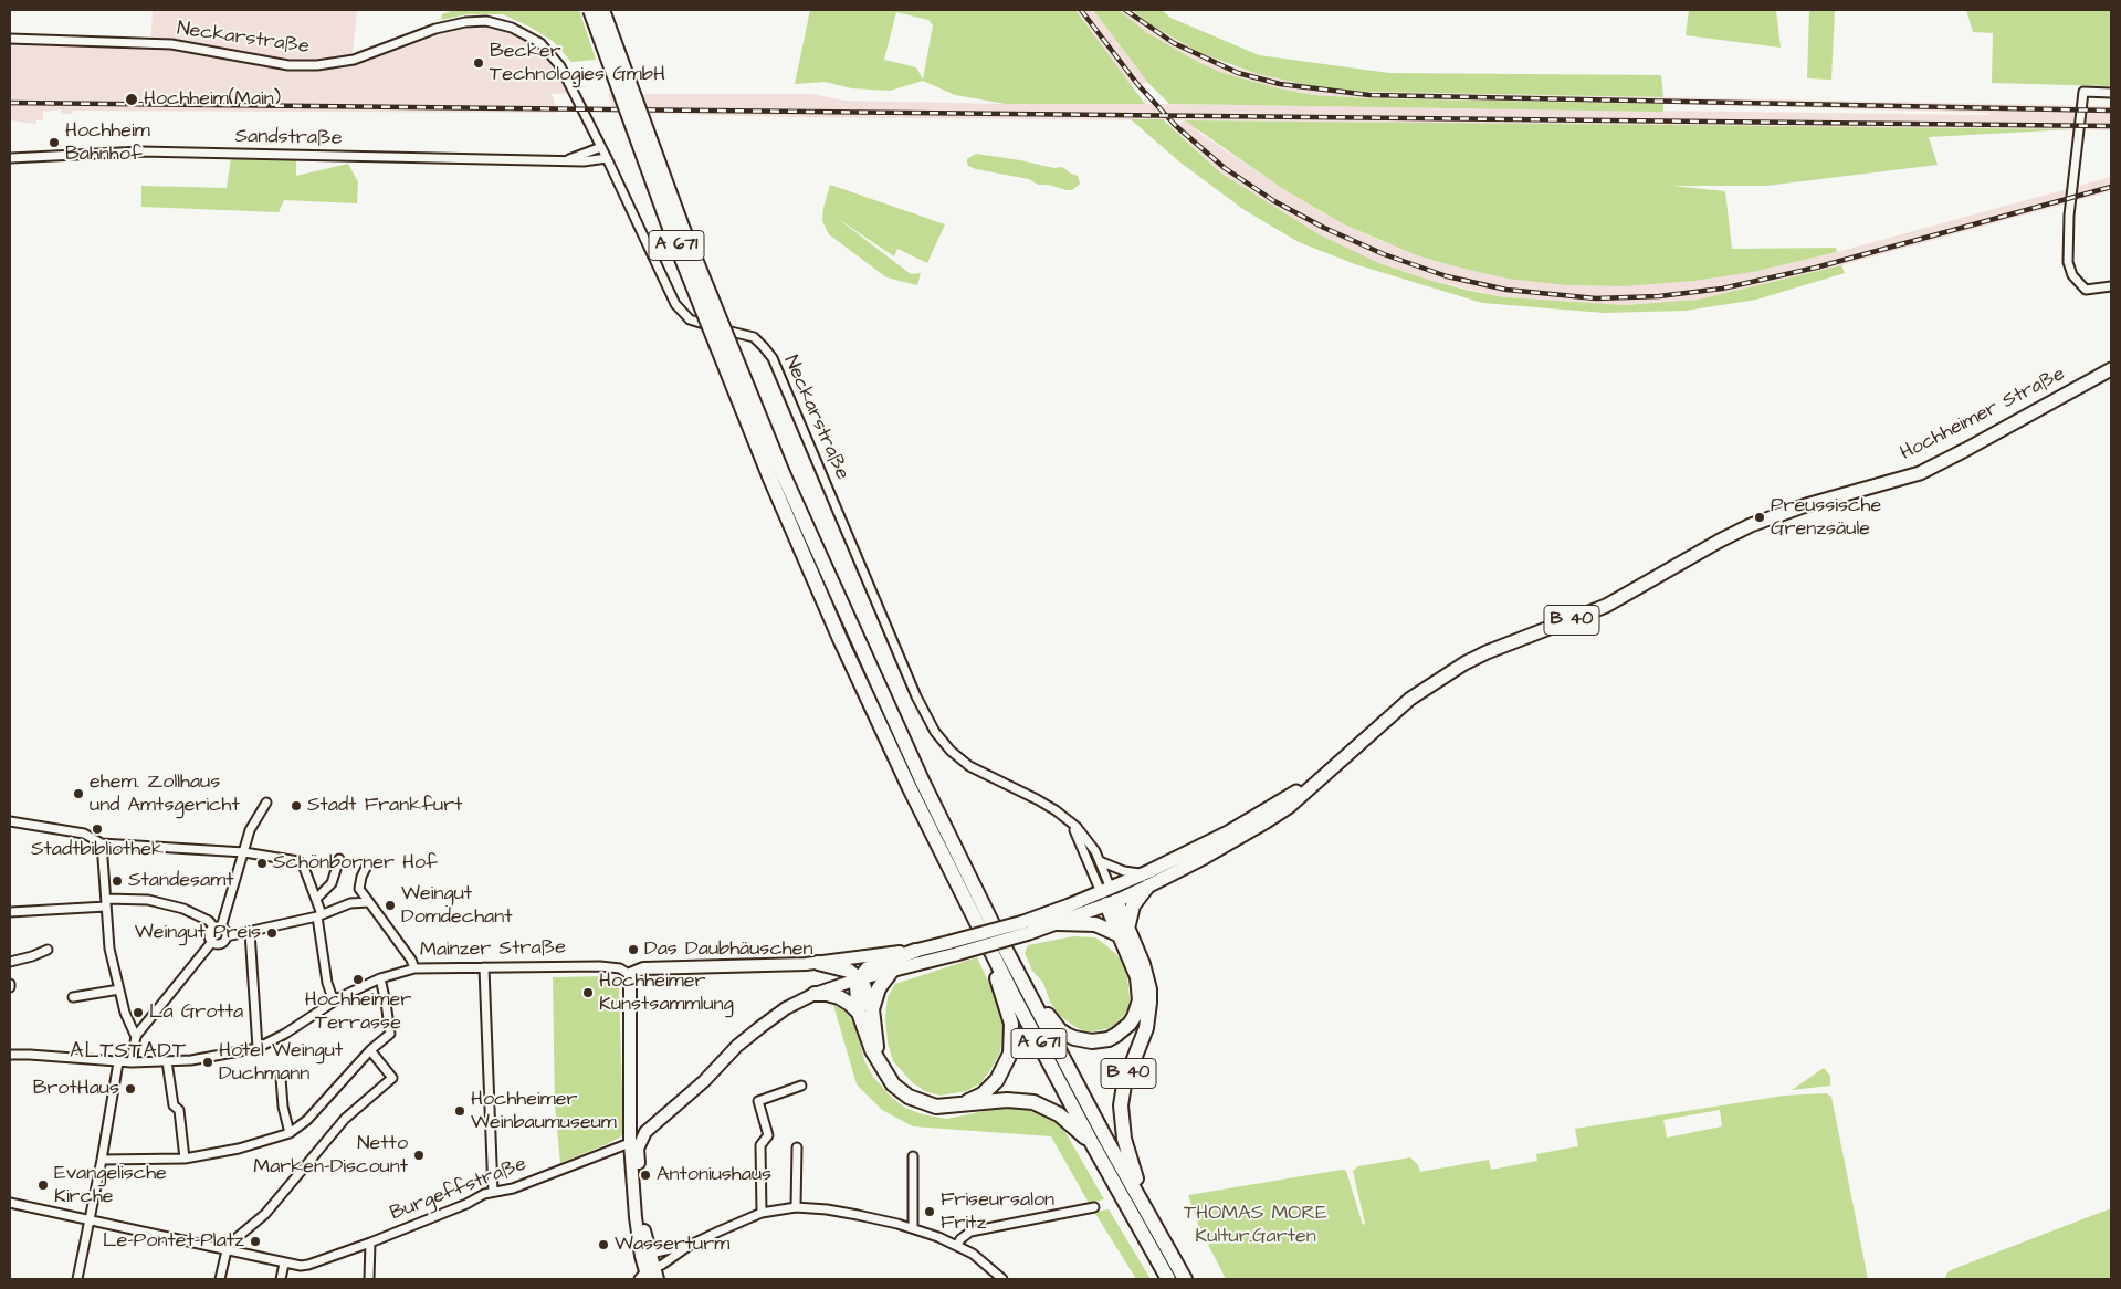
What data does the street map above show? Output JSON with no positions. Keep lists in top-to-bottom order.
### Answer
{
  "streets": {
    "highway": ["A 671", "B 40"],
    "main road": ["Hochheimer Straße"],
    "street": [
      "Neckarstraße",
      "Sandstraße",
      "Mainzer Straße",
      "Burgeffstraße"
    ]
  },
  "crossings": [
    ["Neckarstraße", "Sandstraße"],
    ["Neckarstraße", "B 40"],
    ["A 671", "B 40"],
    ["Hochheimer Straße", "B 40"]
  ],
  "districts": ["ALTSTADT"],
  "parks": ["THOMAS MORE Kultur.Garten"],
  "places": [
    "Becker Technologies GmbH",
    "Hochheim(Main)",
    "Hochheim Bahnhof",
    "Preussische Grenzsäule",
    "ehem. Zollhaus und Amtsgericht",
    "Stadt Frankfurt",
    "Stadtbibliothek",
    "Schönborner Hof",
    "Standesamt",
    "Weingut Domdechant",
    "Weingut Preis",
    "Das Daubhäuschen",
    "Hochheimer Terrasse",
    "Hochheimer Kunstsammlung",
    "La Grotta",
    "Hotel Weingut Duchmann",
    "BrotHaus",
    "Hochheimer Weinbaumuseum",
    "Netto Marken-Discount",
    "Antoniushaus",
    "Evangelische Kirche",
    "Friseursalon Fritz",
    "Le-Pontet-Platz",
    "Wasserturm"
  ]
}
